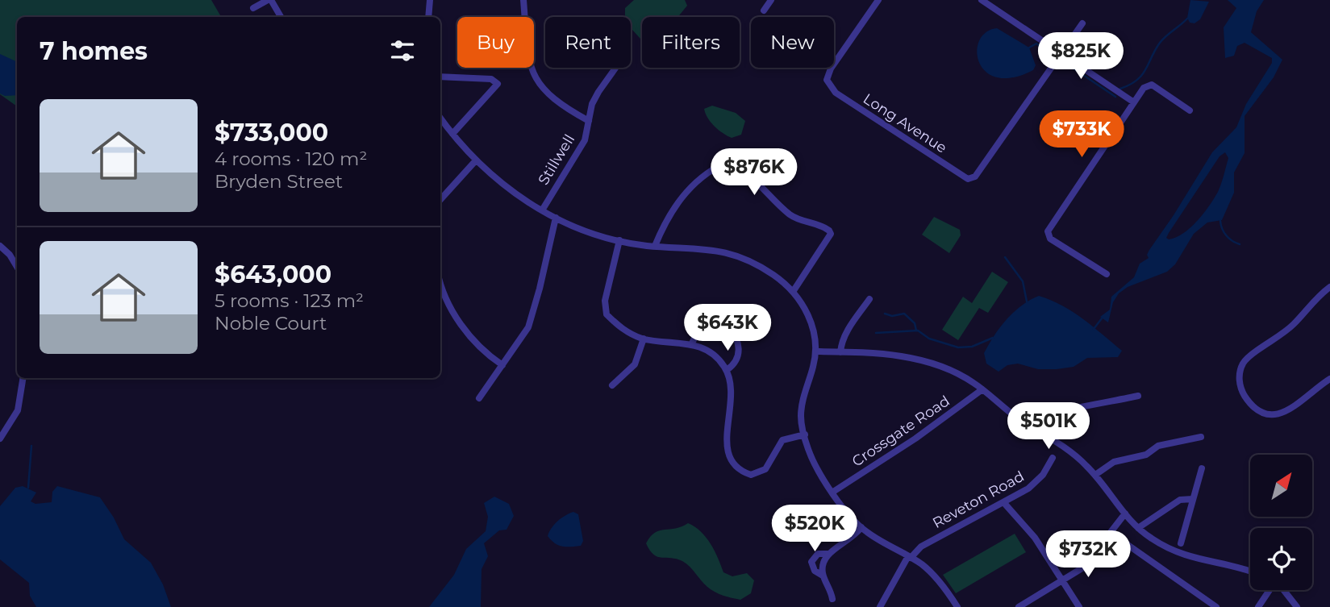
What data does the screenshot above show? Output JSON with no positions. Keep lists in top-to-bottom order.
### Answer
{
  "streets": {
    "street": [
      "Long Avenue",
      "Stillwell",
      "Crossgate Road",
      "Reveton Road"
    ]
  },
  "north": "top right",
  "page": {
    "chip": [
      "Buy",
      "Rent",
      "Filters",
      "New"
    ],
    "heading": "7 homes",
    "price": [
      "$825K",
      "$733K",
      "$876K",
      "$643K",
      "$501K",
      "$520K",
      "$732K"
    ],
    "list": [
      {
        "name": "$733,000",
        "note": "4 rooms · 120 m² · Bryden Street"
      },
      {
        "name": "$643,000",
        "note": "5 rooms · 123 m² · Noble Court"
      }
    ]
  }
}
